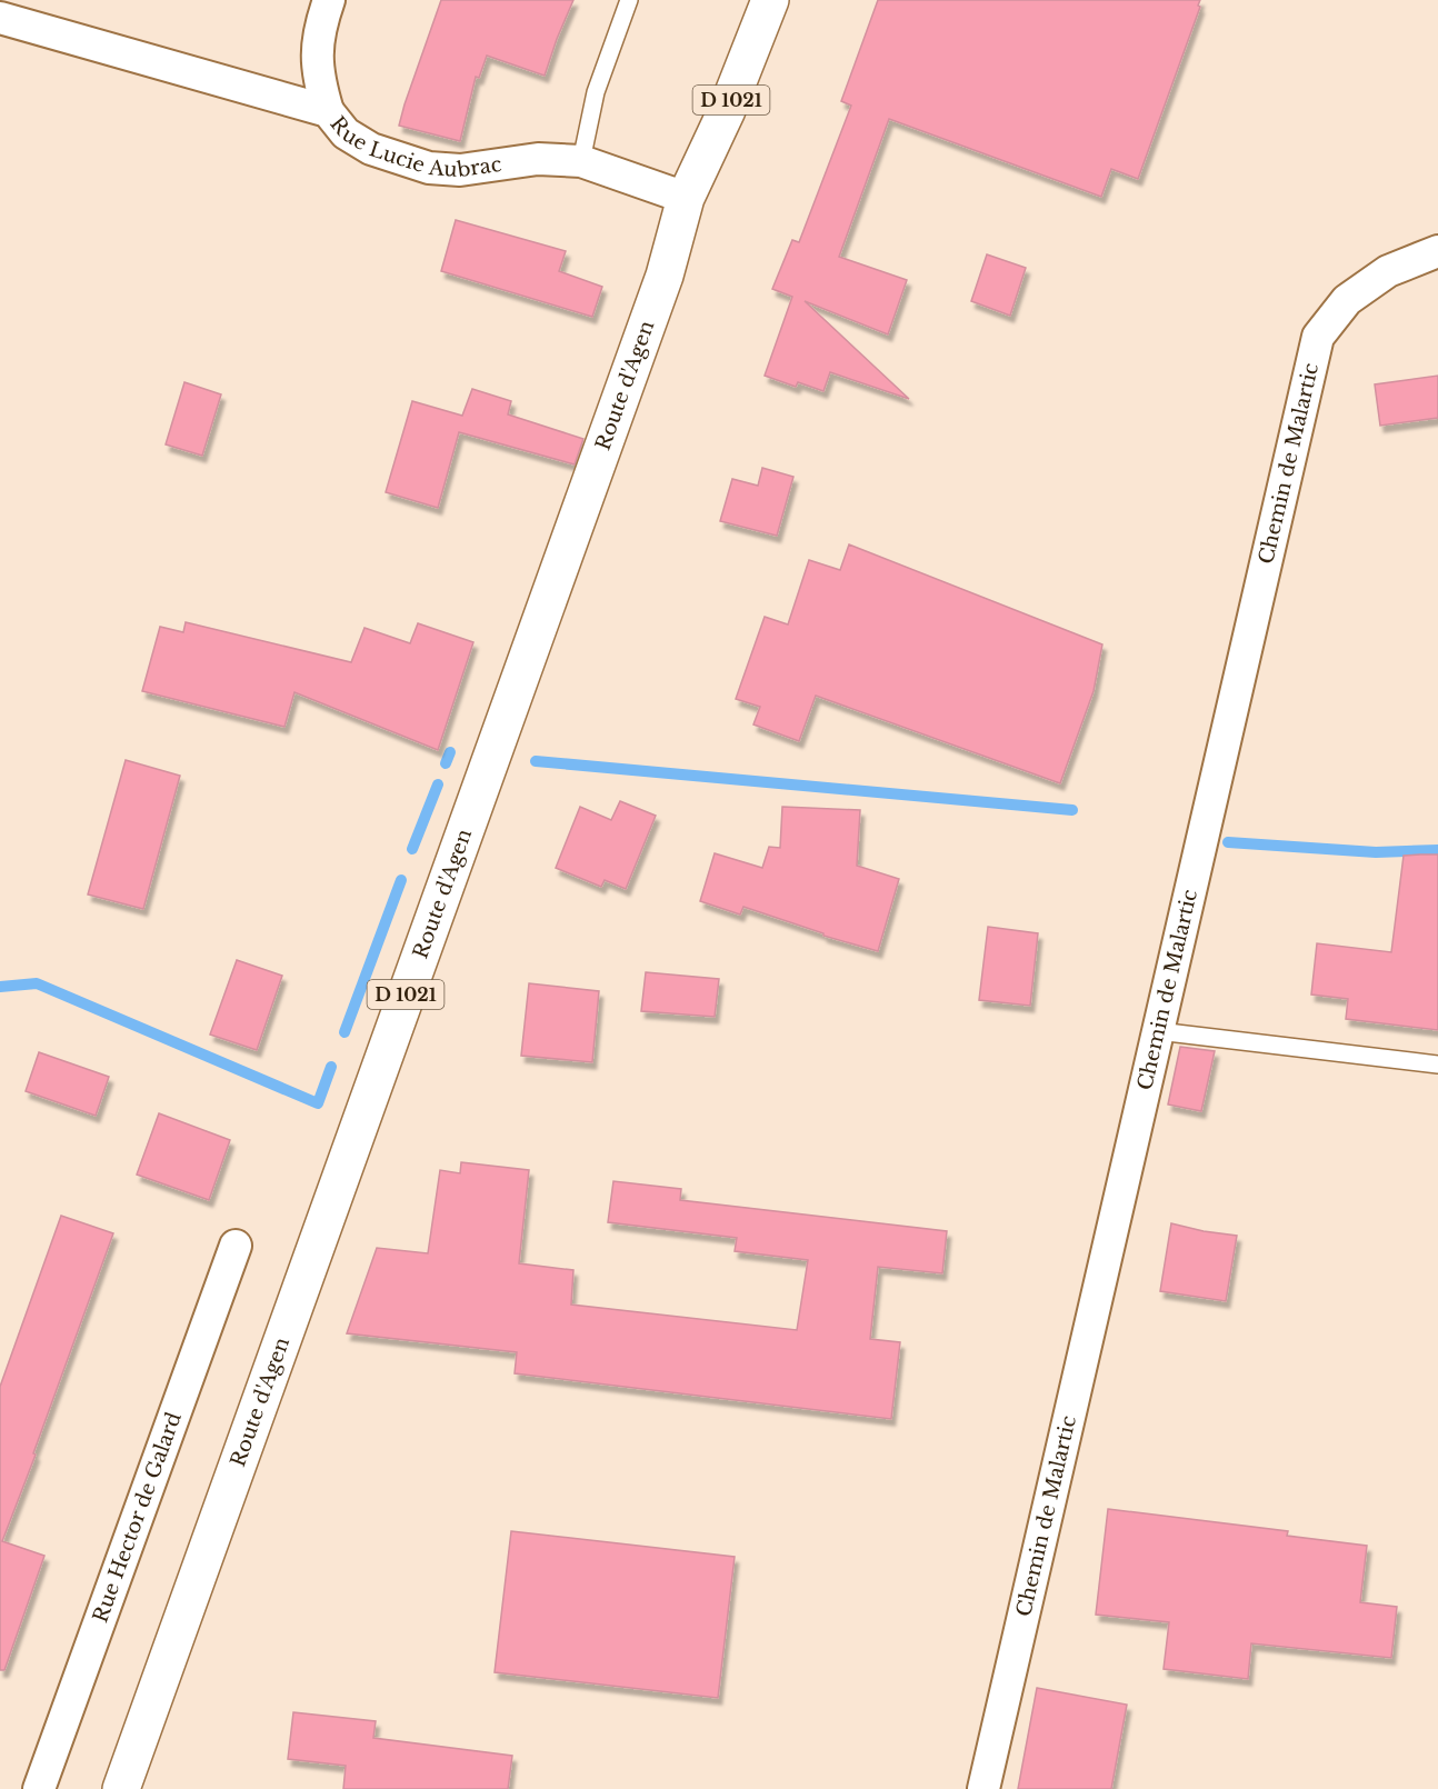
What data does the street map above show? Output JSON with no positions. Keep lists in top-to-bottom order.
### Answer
{
  "streets": {
    "main road": ["D 1021", "Route d'Agen"],
    "street": ["Rue Lucie Aubrac", "Chemin de Malartic", "Rue Hector de Galard"]
  },
  "crossings": [
    ["Rue Lucie Aubrac", "Route d'Agen"]
  ]
}
